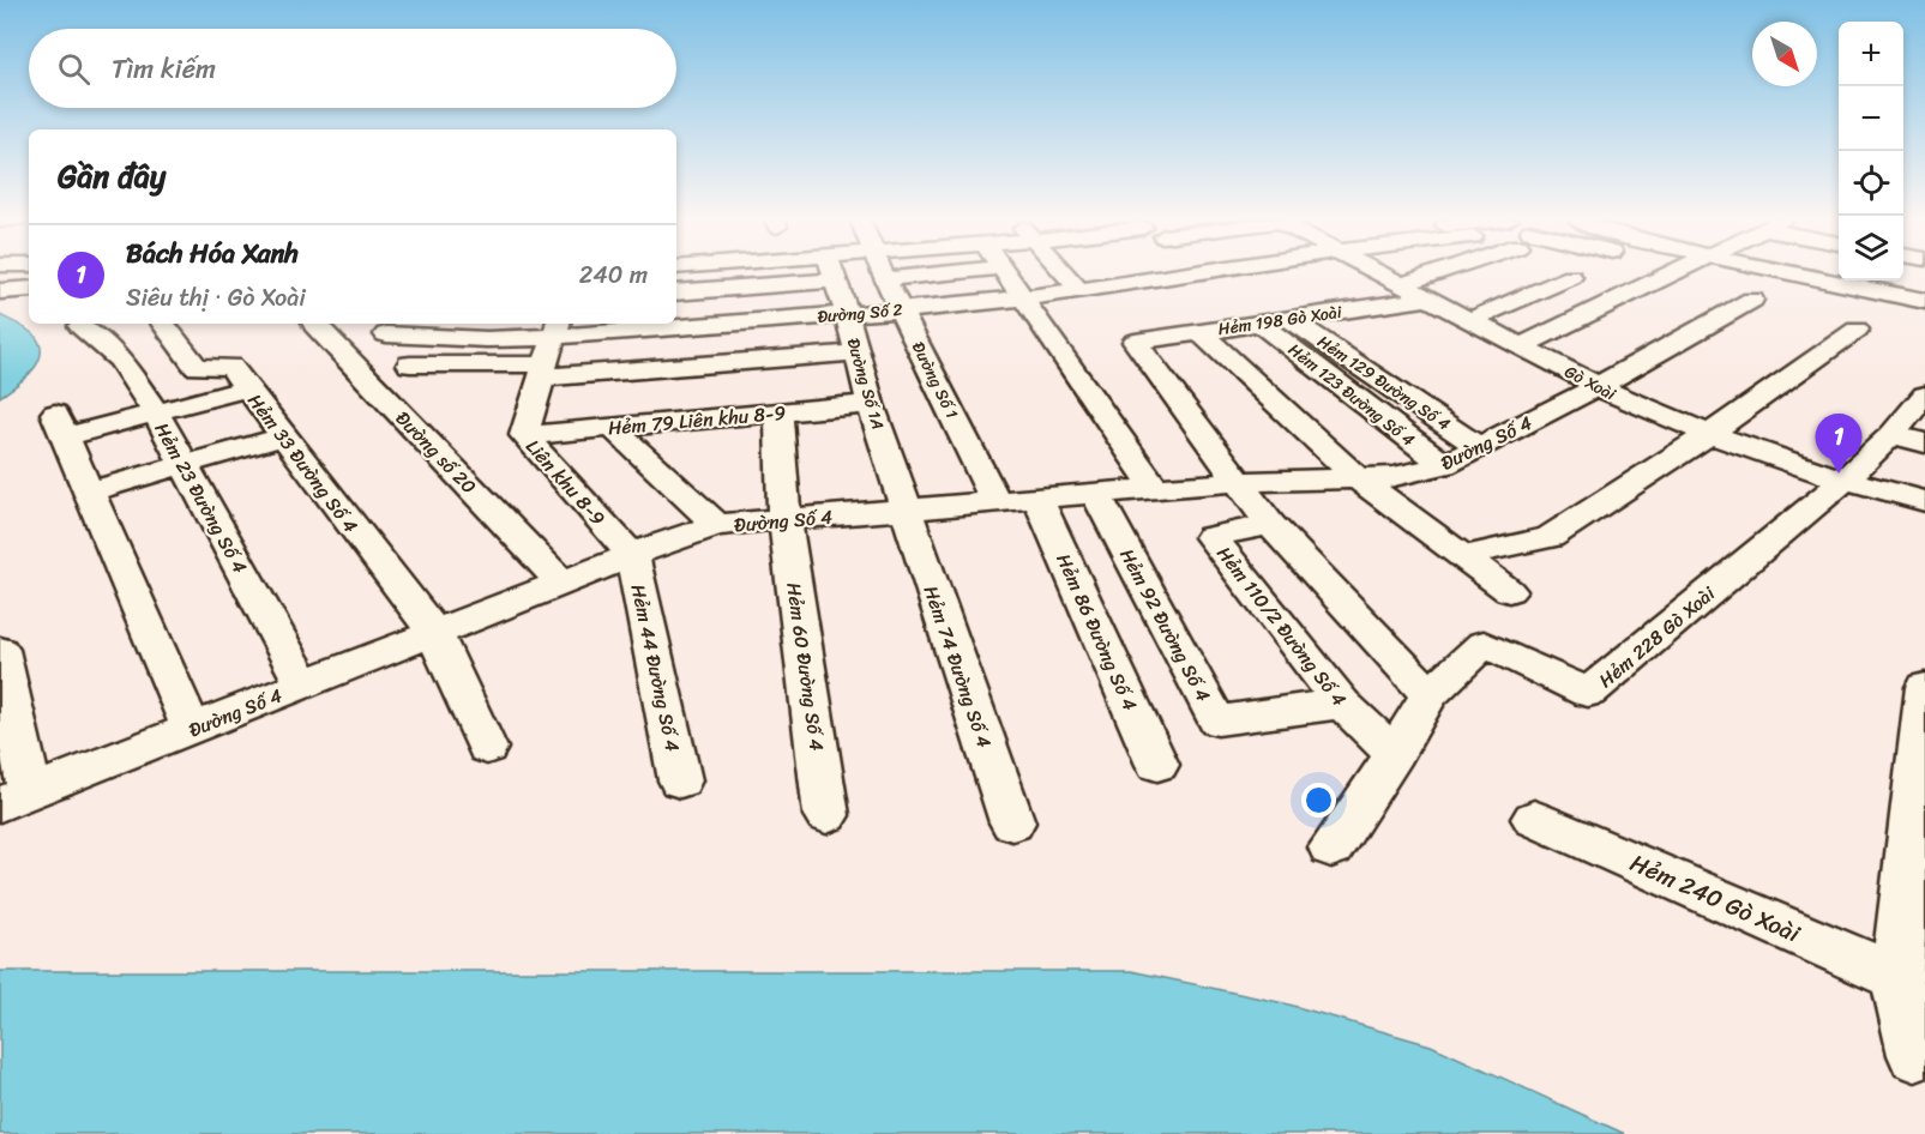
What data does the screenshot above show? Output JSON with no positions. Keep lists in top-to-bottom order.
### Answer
{
  "streets": {
    "street": [
      "Đường Số 2",
      "Hẻm 198 Gò Xoài",
      "Đường Số 1",
      "Hẻm 129 Đường Số 4",
      "Gò Xoài",
      "Đường Số 1A",
      "Hẻm 123 Đường Số 4",
      "Hẻm 79 Liên khu 8-9",
      "Đường Số 4",
      "Đường số 20",
      "Hẻm 33 Đường Số 4",
      "Liên khu 8-9",
      "Hẻm 23 Đường Số 4",
      "Hẻm 92 Đường Số 4",
      "Hẻm 110/2 Đường Số 4",
      "Hẻm 86 Đường Số 4",
      "Hẻm 228 Gò Xoài",
      "Hẻm 60 Đường Số 4",
      "Hẻm 74 Đường Số 4",
      "Hẻm 44 Đường Số 4",
      "Hẻm 240 Gò Xoài"
    ]
  },
  "crossings": [
    ["Đường Số 2", "Đường Số 1"],
    ["Đường Số 2", "Đường Số 1A"],
    ["Đường Số 2", "Liên khu 8-9"],
    ["Hẻm 198 Gò Xoài", "Hẻm 129 Đường Số 4"],
    ["Hẻm 198 Gò Xoài", "Gò Xoài"],
    ["Hẻm 198 Gò Xoài", "Hẻm 123 Đường Số 4"],
    ["Hẻm 198 Gò Xoài", "Đường Số 4"],
    ["Đường Số 1", "Đường Số 4"],
    ["Hẻm 129 Đường Số 4", "Đường Số 4"],
    ["Gò Xoài", "Đường Số 4"],
    ["Gò Xoài", "Hẻm 228 Gò Xoài"],
    ["Đường Số 1A", "Hẻm 79 Liên khu 8-9"],
    ["Đường Số 1A", "Đường Số 4"],
    ["Đường Số 1A", "Hẻm 74 Đường Số 4"],
    ["Hẻm 123 Đường Số 4", "Đường Số 4"],
    ["Hẻm 79 Liên khu 8-9", "Liên khu 8-9"],
    ["Hẻm 79 Liên khu 8-9", "Hẻm 60 Đường Số 4"],
    ["Đường Số 4", "Đường số 20"],
    ["Đường Số 4", "Hẻm 33 Đường Số 4"],
    ["Đường Số 4", "Liên khu 8-9"],
    ["Đường Số 4", "Hẻm 23 Đường Số 4"],
    ["Đường Số 4", "Hẻm 92 Đường Số 4"],
    ["Đường Số 4", "Hẻm 86 Đường Số 4"],
    ["Đường Số 4", "Hẻm 60 Đường Số 4"],
    ["Đường Số 4", "Hẻm 74 Đường Số 4"],
    ["Đường Số 4", "Hẻm 44 Đường Số 4"],
    ["Liên khu 8-9", "Hẻm 44 Đường Số 4"],
    ["Hẻm 92 Đường Số 4", "Hẻm 110/2 Đường Số 4"],
    ["Hẻm 110/2 Đường Số 4", "Hẻm 228 Gò Xoài"]
  ],
  "north": "bottom right",
  "page": {
    "map_buttons": ["+", "−"],
    "search": "Tìm kiếm",
    "heading": "Gần đây",
    "list": [
      {
        "mark": "1",
        "name": "Bách Hóa Xanh",
        "note": "Siêu thị · Gò Xoài",
        "value": "240 m"
      }
    ],
    "pins": "1"
  }
}
